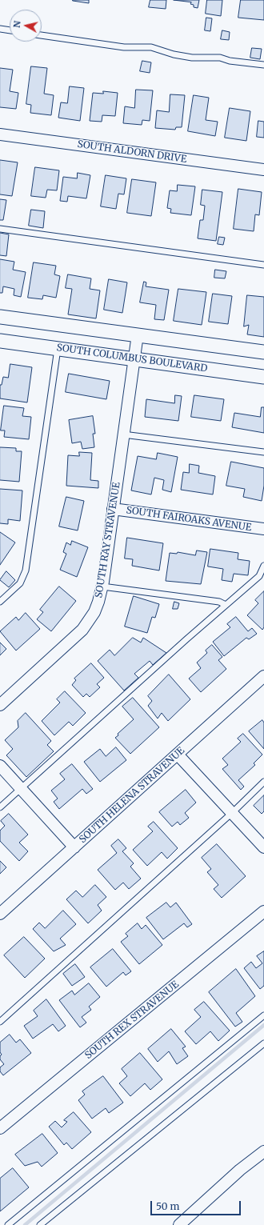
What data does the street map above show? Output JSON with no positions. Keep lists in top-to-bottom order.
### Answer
{
  "streets": {
    "street": [
      "SOUTH ALDORN DRIVE",
      "SOUTH COLUMBUS BOULEVARD",
      "SOUTH FAIROAKS AVENUE",
      "SOUTH RAY STRAVENUE",
      "SOUTH HELENA STRAVENUE",
      "SOUTH REX STRAVENUE"
    ]
  },
  "crossings": [
    ["SOUTH COLUMBUS BOULEVARD", "SOUTH RAY STRAVENUE"],
    ["SOUTH FAIROAKS AVENUE", "SOUTH RAY STRAVENUE"]
  ],
  "scale_bar": "50 m",
  "north": "left"
}
